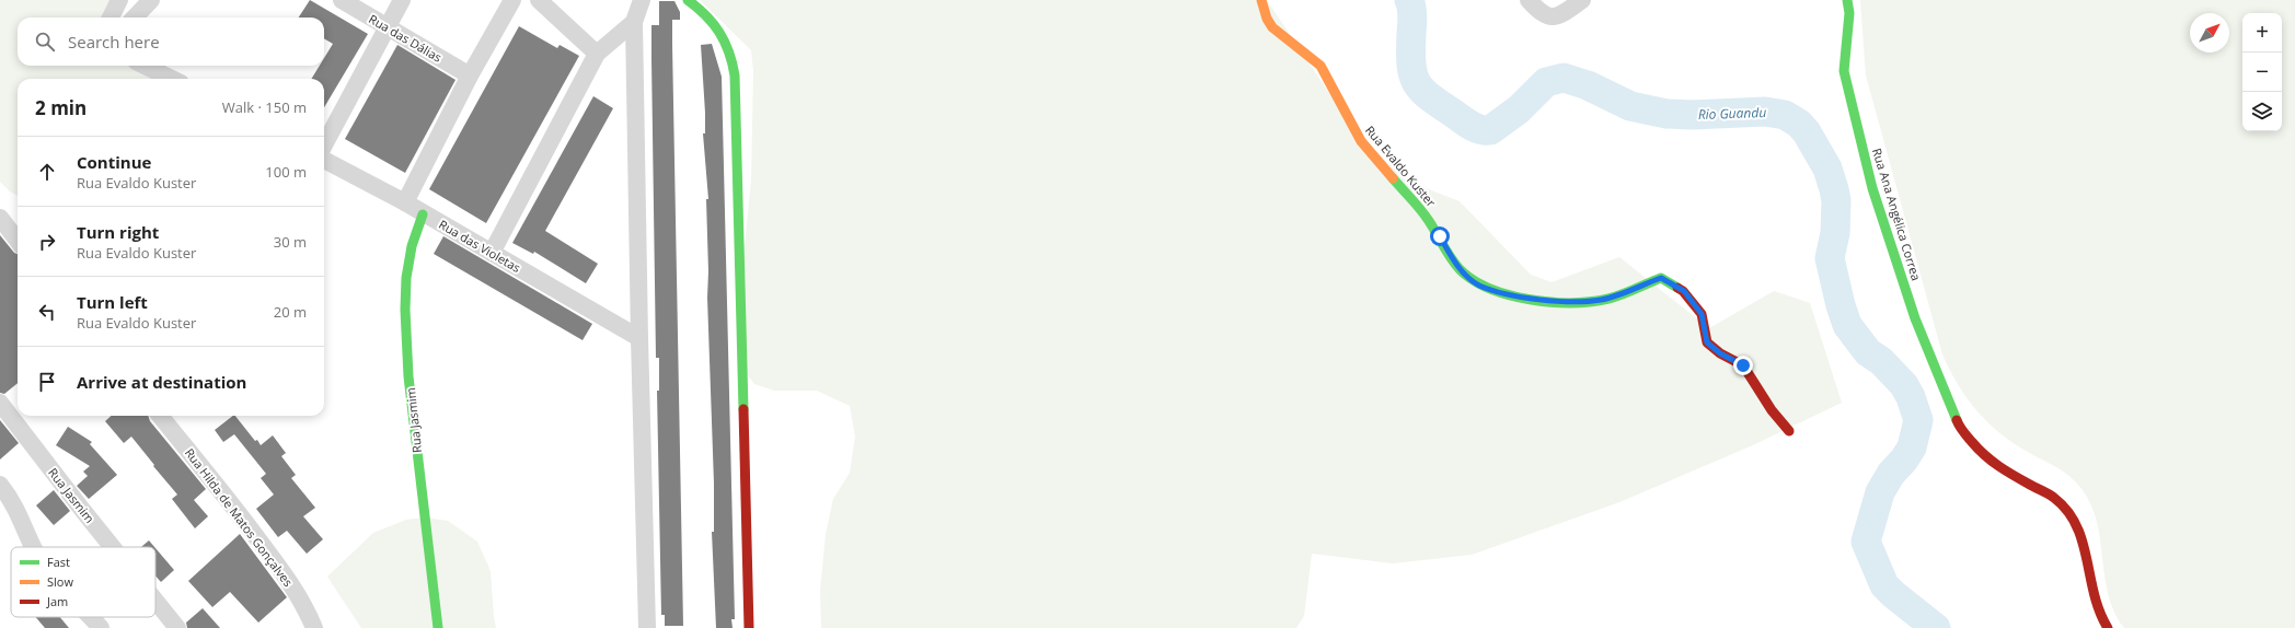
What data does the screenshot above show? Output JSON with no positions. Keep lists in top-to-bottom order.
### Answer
{
  "streets": {
    "street": [
      "Rua das Dálias",
      "Rua Evaldo Kuster",
      "Rua Ana Angélica Correa",
      "Rua das Violetas",
      "Rua Jasmim",
      "Rua Hilda de Matos Gonçalves"
    ]
  },
  "crossings": [
    ["Rua das Violetas", "Rua Jasmim"]
  ],
  "water": ["Rio Guandu"],
  "legend": ["Fast", "Slow", "Jam"],
  "north": "top right",
  "page": {
    "map_buttons": ["+", "−"],
    "search": "Search here",
    "heading": ["2 min", "Walk · 150 m"],
    "list": [
      ["Continue", "Rua Evaldo Kuster", "100 m"],
      ["Turn right", "Rua Evaldo Kuster", "30 m"],
      ["Turn left", "Rua Evaldo Kuster", "20 m"],
      "Arrive at destination"
    ]
  }
}
